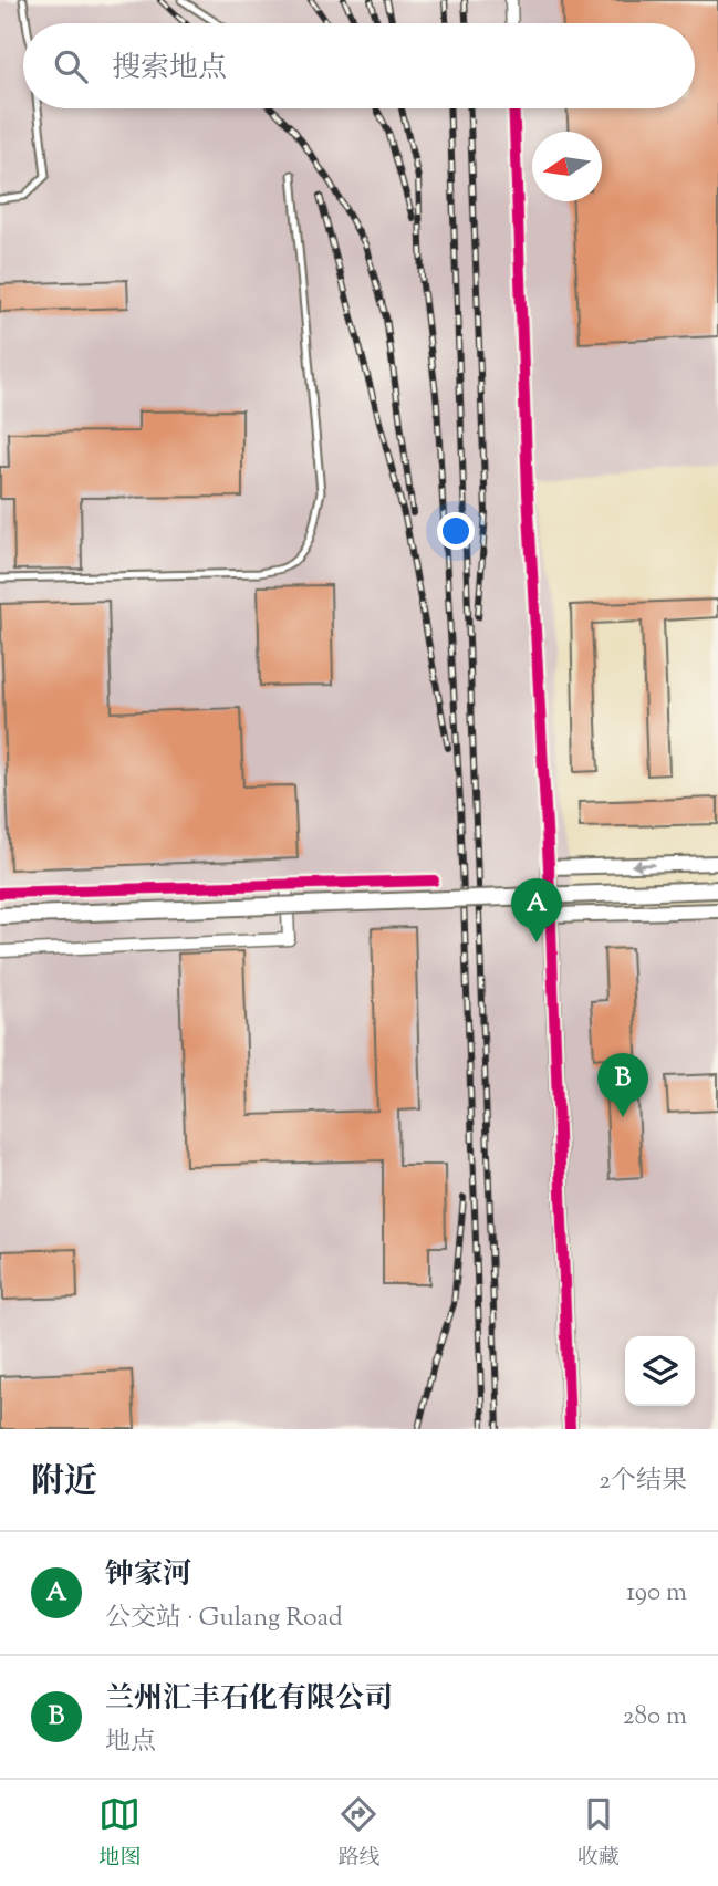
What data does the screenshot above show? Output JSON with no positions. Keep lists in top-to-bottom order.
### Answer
{
  "north": "left",
  "page": {
    "search": "搜索地点",
    "pins": ["A", "B"],
    "heading": ["附近", "2个结果"],
    "list": [
      {
        "mark": "A",
        "name": "钟家河",
        "note": "公交站 · Gulang Road",
        "value": "190 m"
      },
      {
        "mark": "B",
        "name": "兰州汇丰石化有限公司",
        "note": "地点",
        "value": "280 m"
      }
    ],
    "nav": ["地图", "路线", "收藏"]
  }
}
